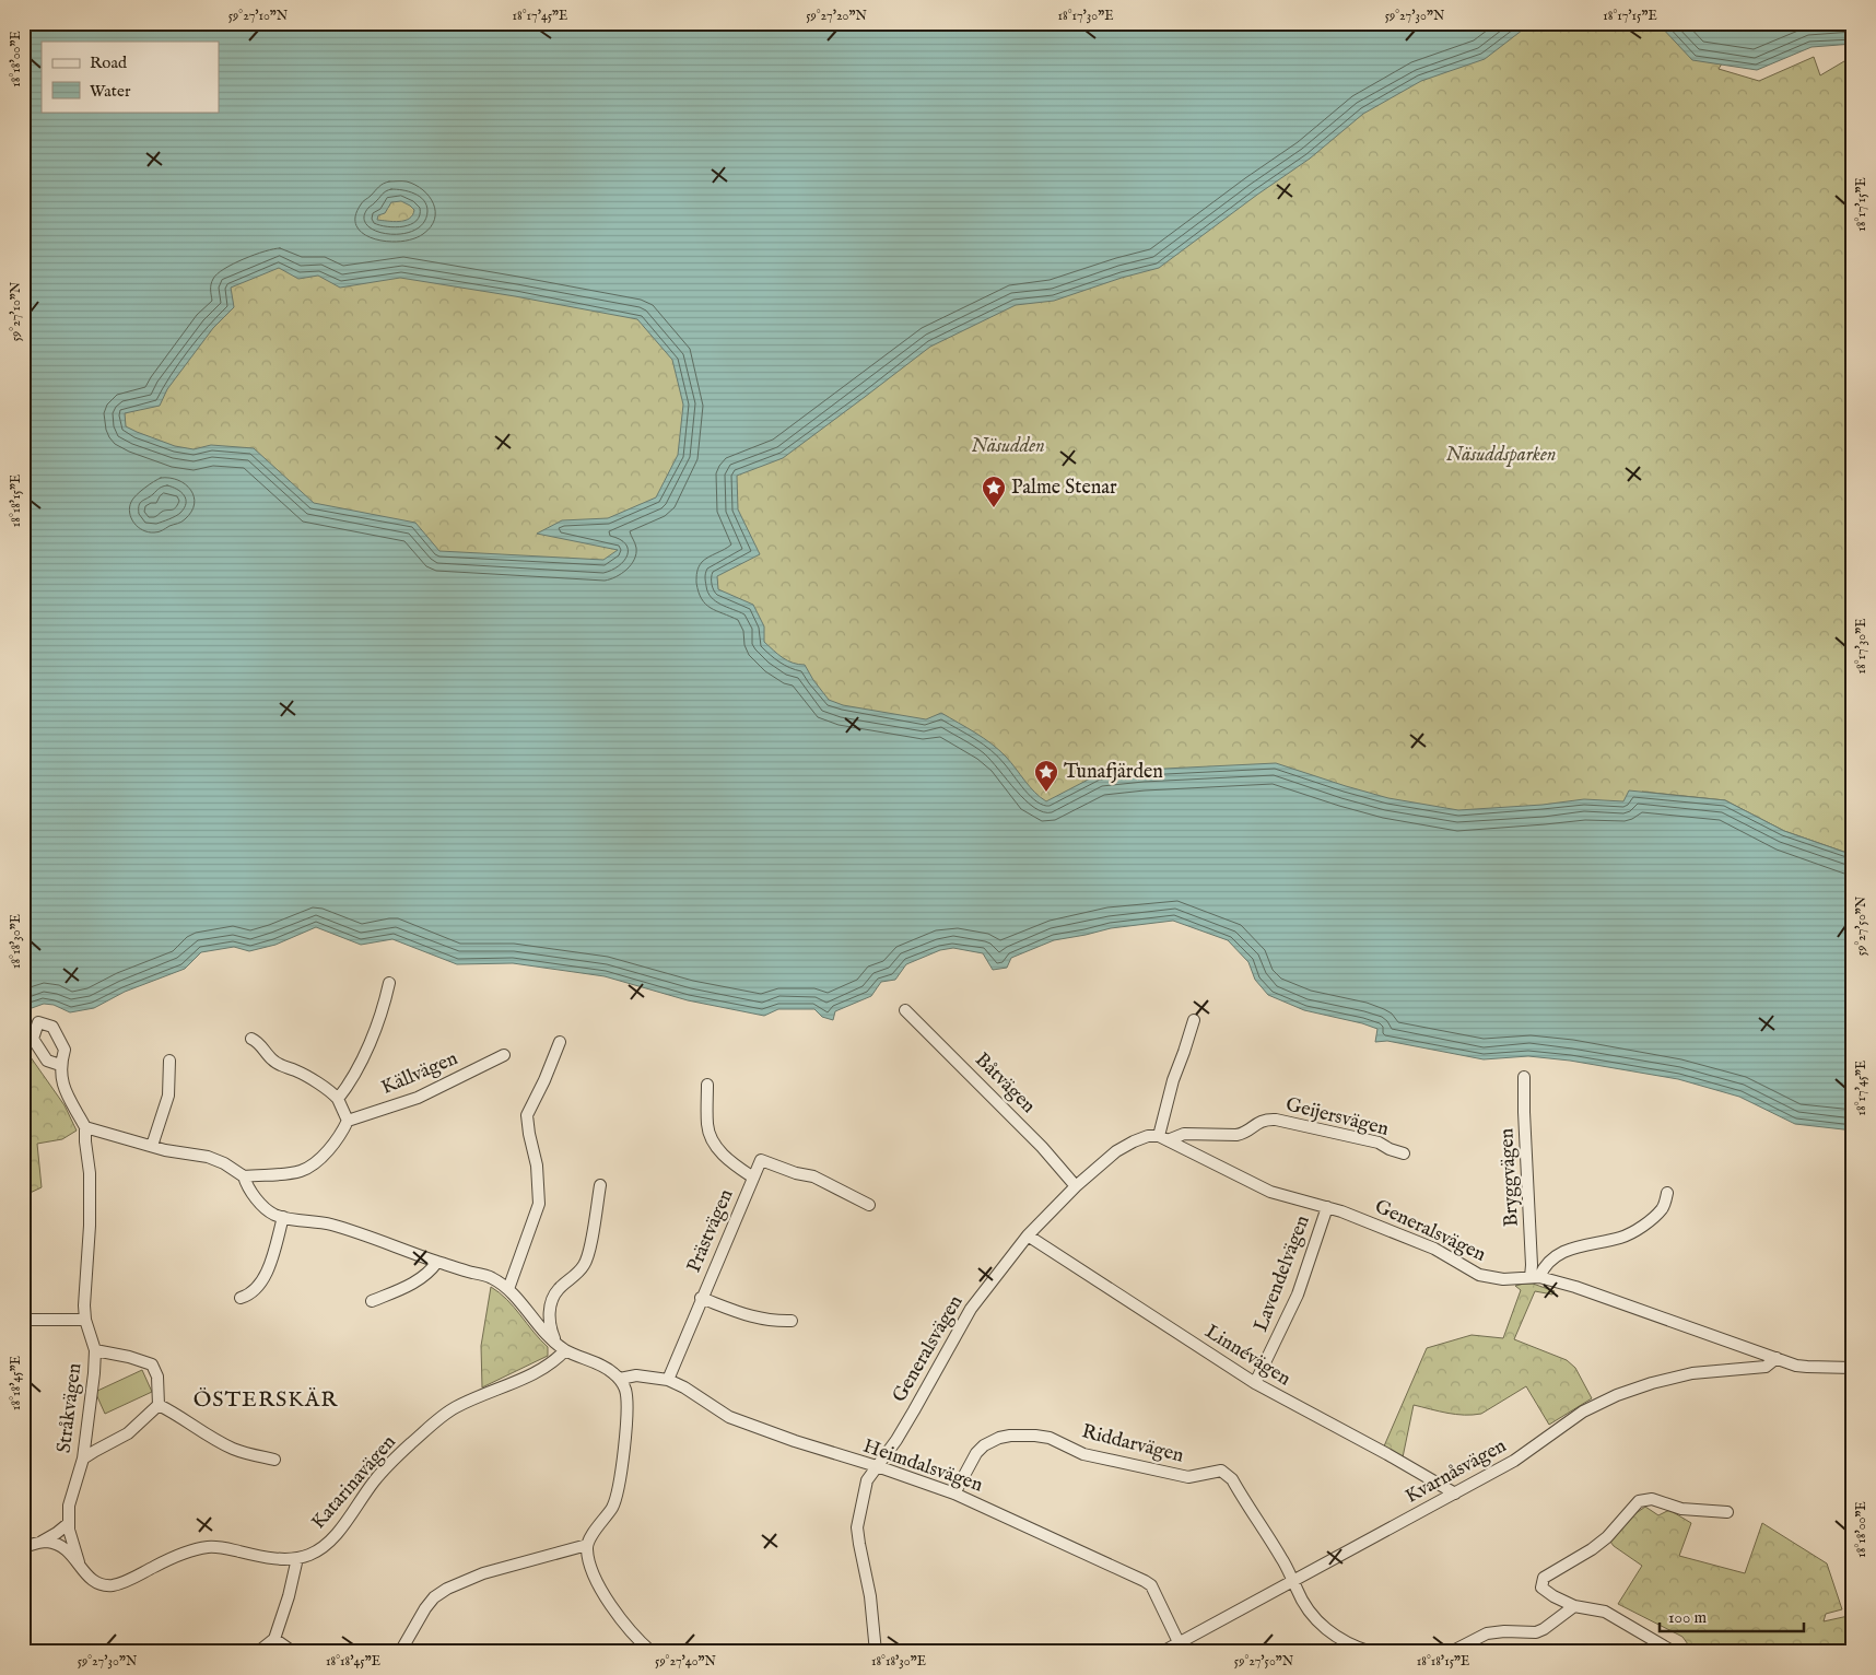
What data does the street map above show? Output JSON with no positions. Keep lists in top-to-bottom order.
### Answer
{
  "streets": {
    "street": [
      "Källvägen",
      "Båtvägen",
      "Geijersvägen",
      "Bryggvägen",
      "Prästvägen",
      "Generalsvägen",
      "Lavendelvägen",
      "Linnévägen",
      "Stråkvägen",
      "Riddarvägen",
      "Heimdalsvägen",
      "Kvarnåsvägen",
      "Katarinavägen"
    ]
  },
  "crossings": [
    ["Båtvägen", "Generalsvägen"],
    ["Geijersvägen", "Generalsvägen"],
    ["Bryggvägen", "Generalsvägen"],
    ["Prästvägen", "Heimdalsvägen"],
    ["Generalsvägen", "Lavendelvägen"],
    ["Generalsvägen", "Linnévägen"],
    ["Generalsvägen", "Heimdalsvägen"],
    ["Generalsvägen", "Kvarnåsvägen"],
    ["Lavendelvägen", "Linnévägen"],
    ["Linnévägen", "Kvarnåsvägen"],
    ["Stråkvägen", "Katarinavägen"],
    ["Riddarvägen", "Heimdalsvägen"],
    ["Riddarvägen", "Kvarnåsvägen"],
    ["Heimdalsvägen", "Kvarnåsvägen"]
  ],
  "districts": ["ÖSTERSKÄR"],
  "parks": ["Näsudden", "Näsuddsparken"],
  "places": {
    "place": ["Palme Stenar", "Tunafjärden"]
  },
  "legend": ["Road", "Water"],
  "scale_bar": "100 m",
  "coordinates": [
    "59°27'10\"N",
    "18°17'45\"E",
    "59°27'20\"N",
    "18°17'30\"E",
    "59°27'30\"N",
    "18°17'15\"E",
    "18°18'00\"E",
    "18°18'15\"E",
    "59°27'50\"N",
    "18°18'30\"E",
    "18°18'45\"E",
    "59°27'40\"N"
  ]
}
